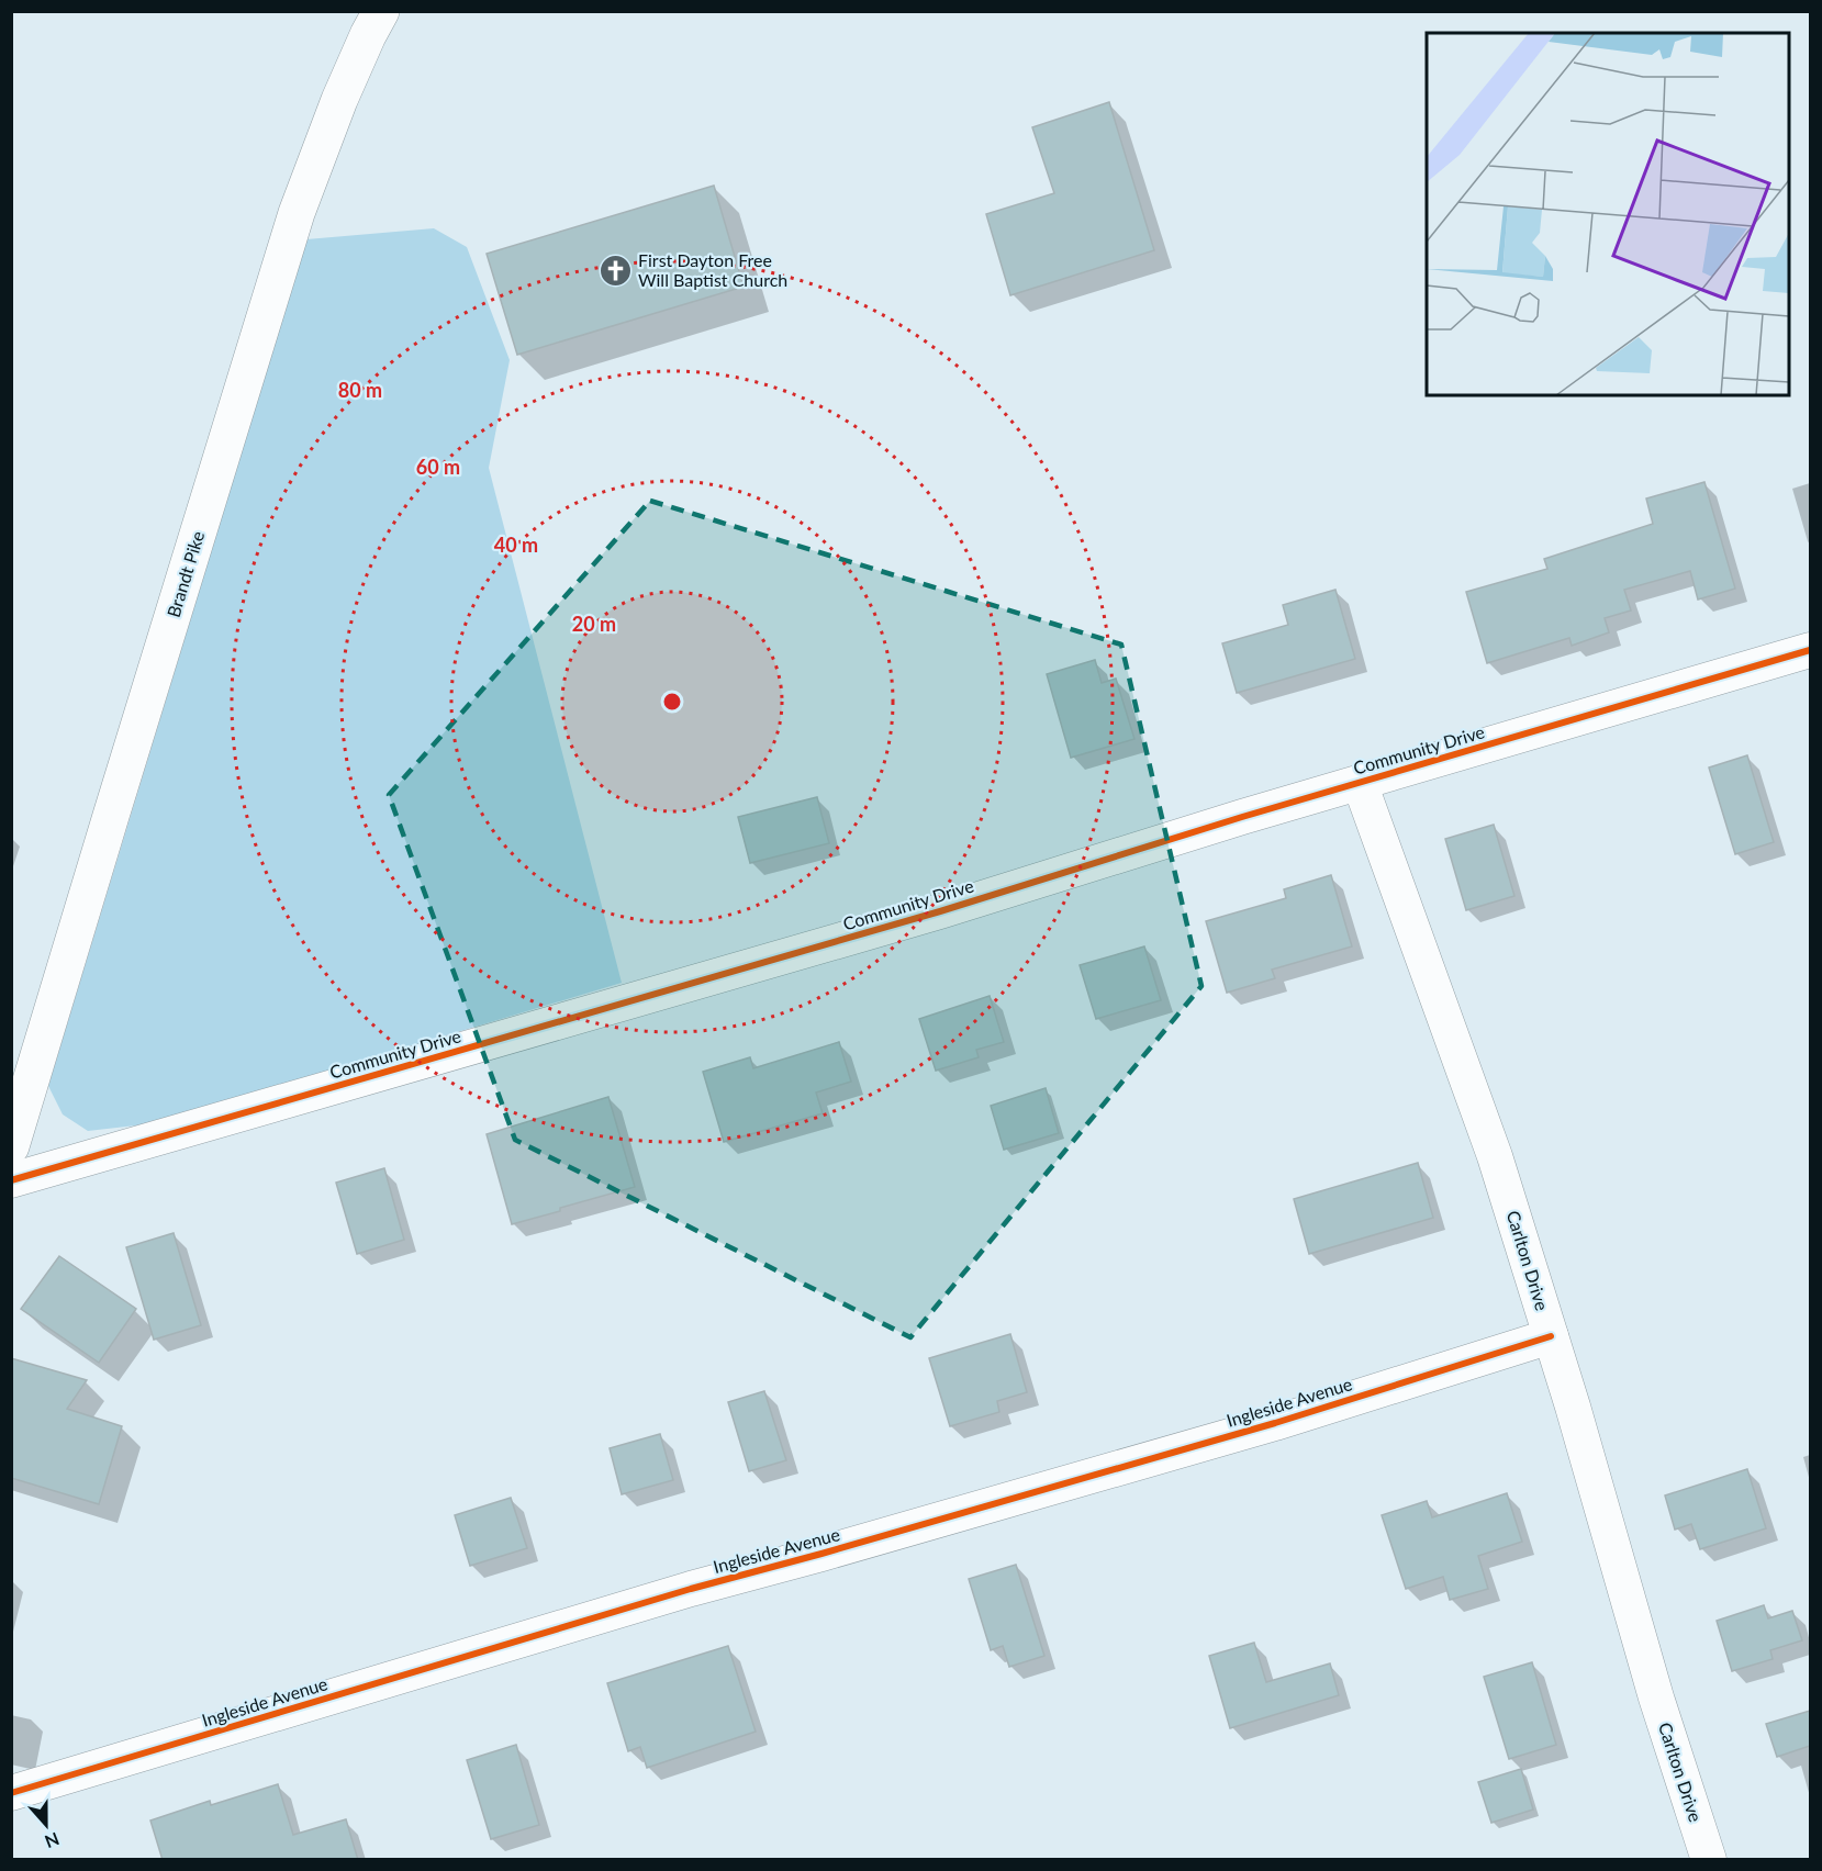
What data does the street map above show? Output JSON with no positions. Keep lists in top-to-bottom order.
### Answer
{
  "streets": {
    "main road": ["Brandt Pike"],
    "street": ["Community Drive", "Carlton Drive", "Ingleside Avenue"]
  },
  "crossings": [
    ["Community Drive", "Carlton Drive"],
    ["Carlton Drive", "Ingleside Avenue"]
  ],
  "places": {
    "church": ["First Dayton Free Will Baptist Church"]
  },
  "north": "bottom",
  "rings": [
    "80 m",
    "60 m",
    "40 m",
    "20 m"
  ]
}
